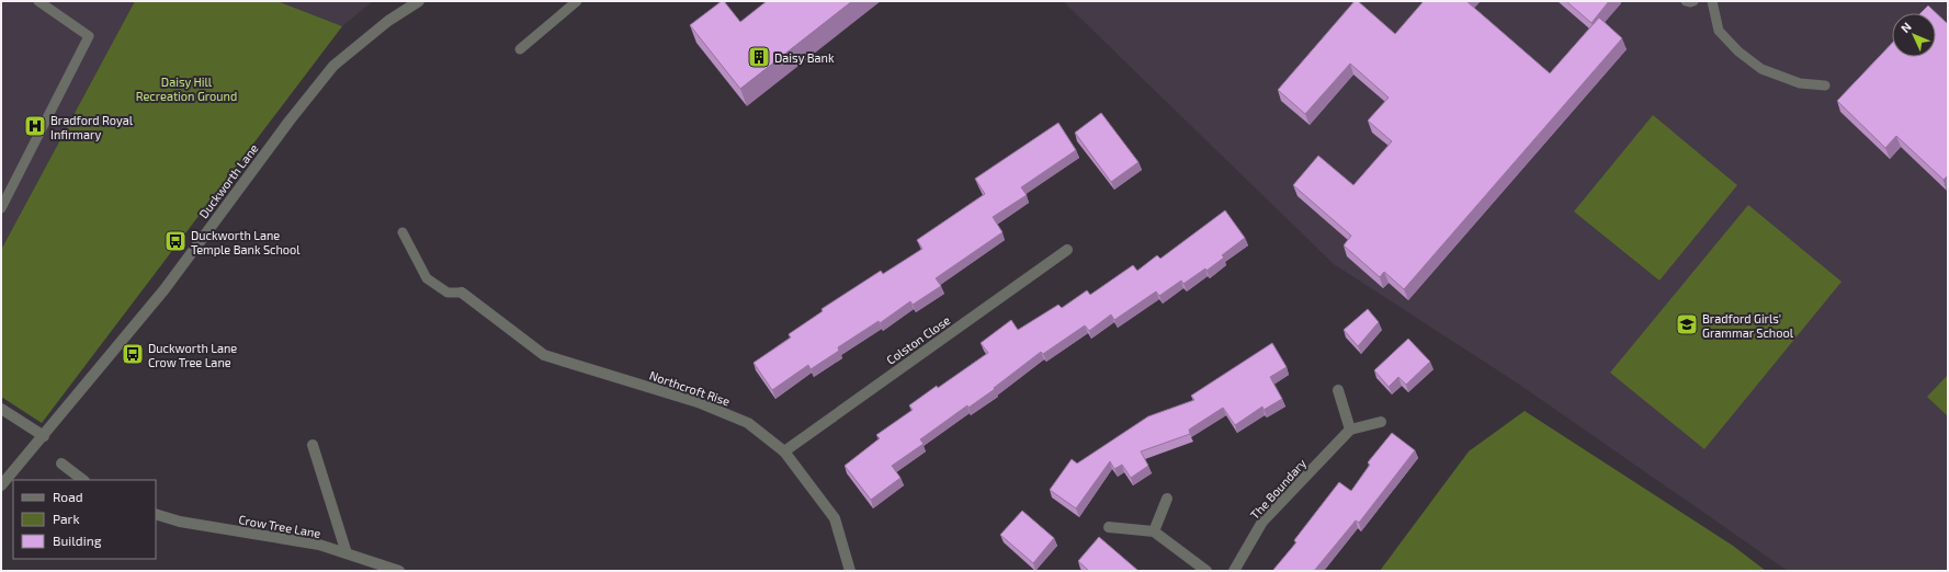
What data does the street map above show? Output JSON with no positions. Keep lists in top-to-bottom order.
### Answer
{
  "streets": {
    "street": [
      "Duckworth Lane",
      "Colston Close",
      "Northcroft Rise",
      "The Boundary",
      "Crow Tree Lane"
    ]
  },
  "crossings": [
    ["Colston Close", "Northcroft Rise"]
  ],
  "parks": ["Daisy Hill Recreation Ground"],
  "places": {
    "building": ["Daisy Bank"],
    "hospital": ["Bradford Royal Infirmary"],
    "bus stop": ["Duckworth Lane Temple Bank School", "Duckworth Lane Crow Tree Lane"],
    "school or university": ["Bradford Girls' Grammar School"]
  },
  "legend": ["Road", "Park", "Building"],
  "north": "top left"
}
